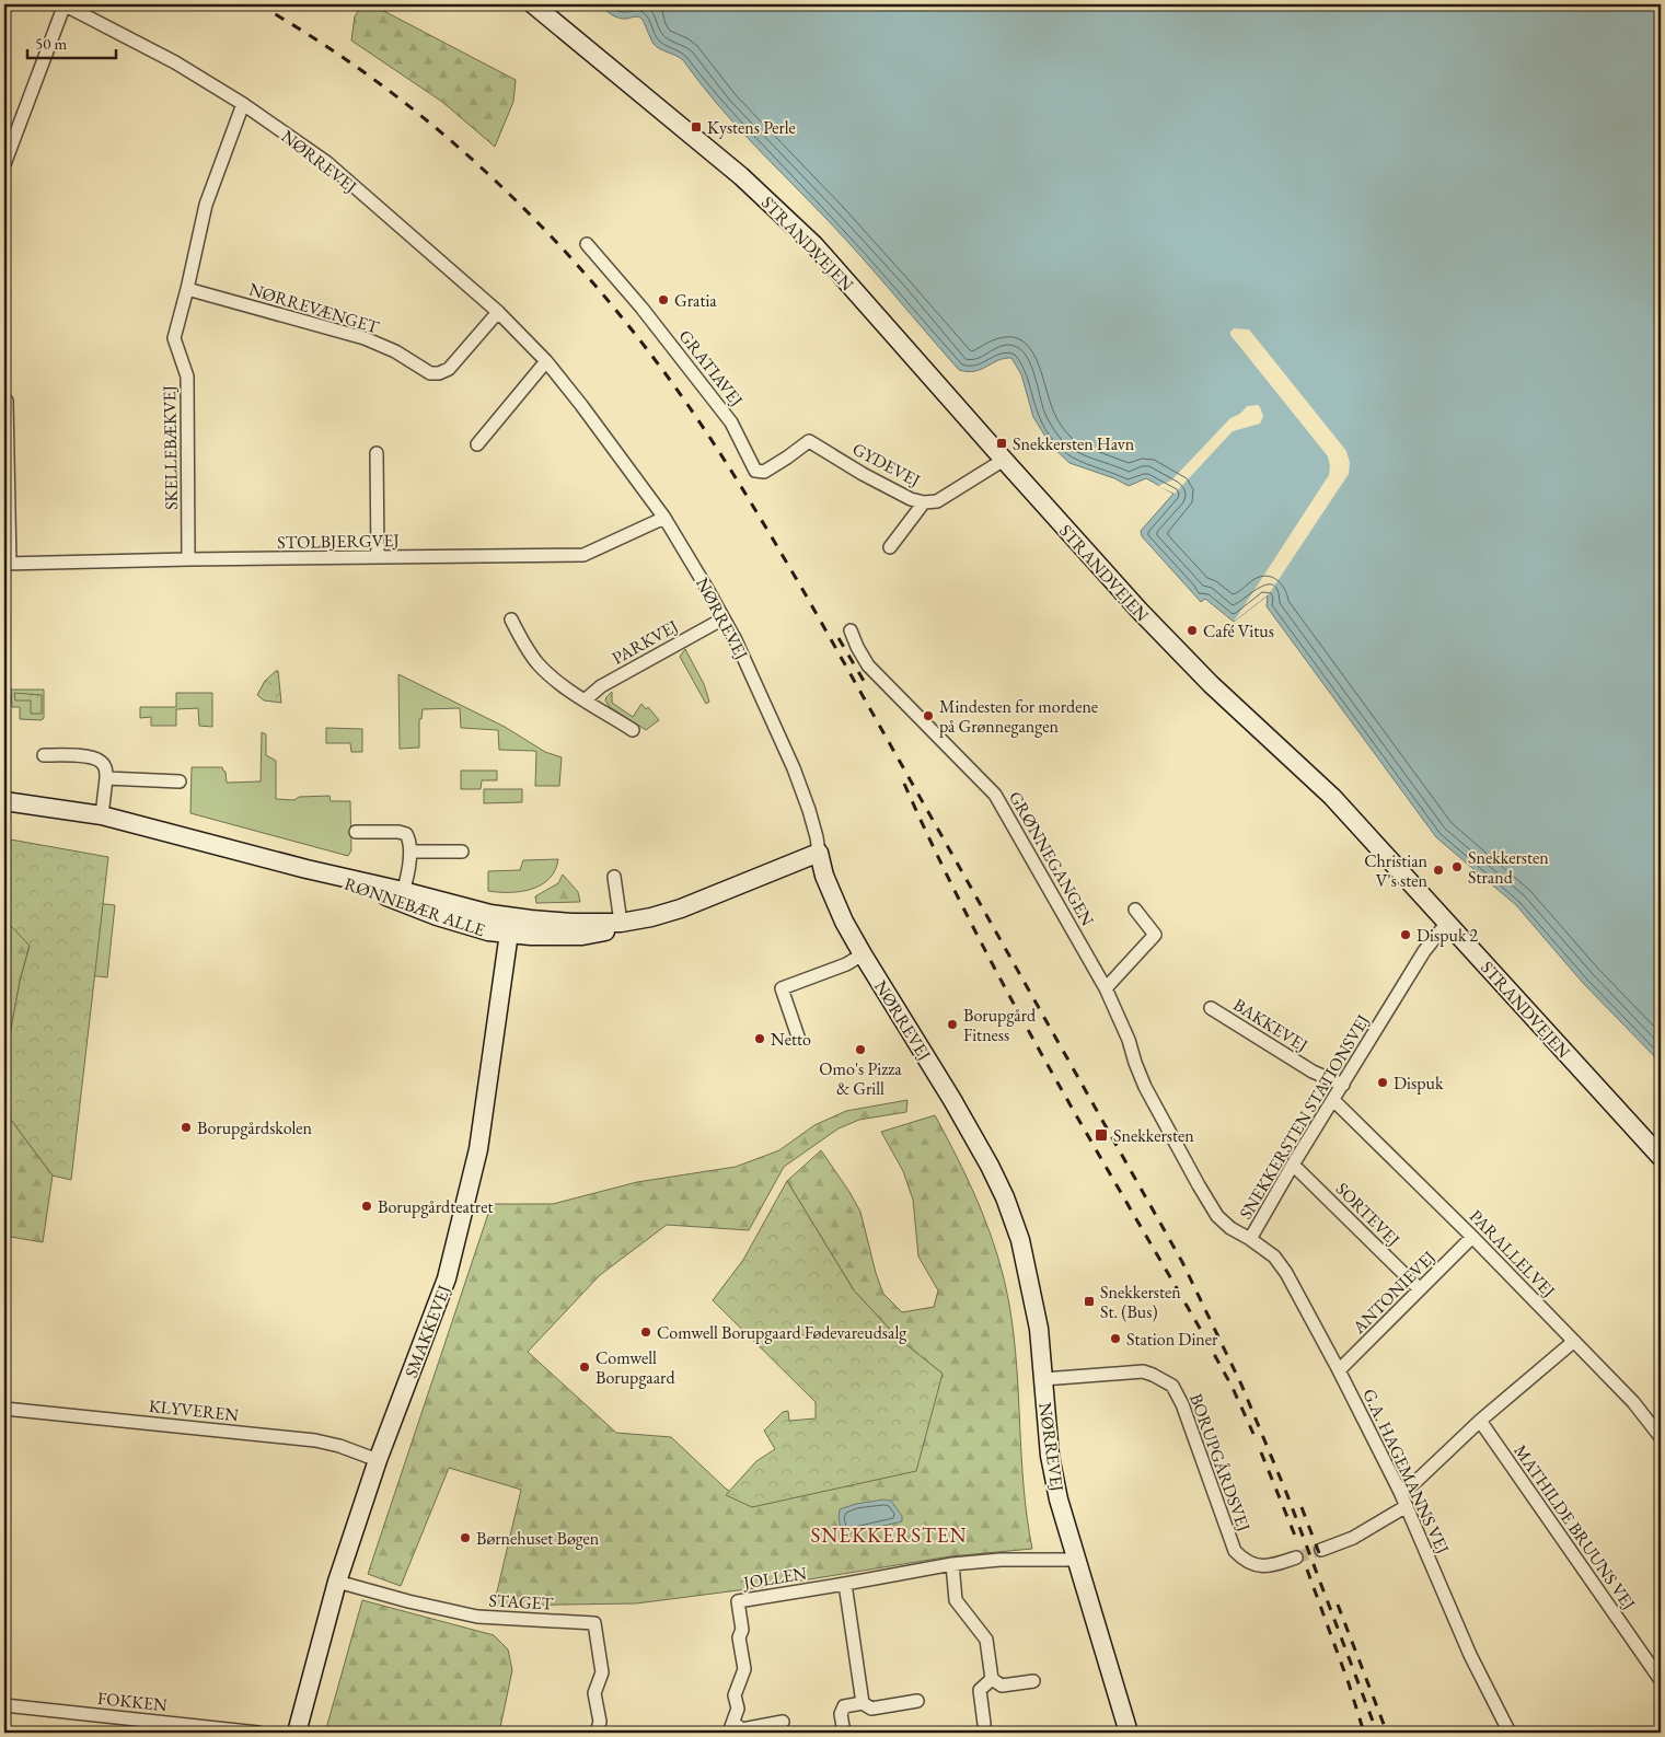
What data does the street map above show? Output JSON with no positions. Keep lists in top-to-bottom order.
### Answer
{
  "streets": {
    "main road": [
      "NØRREVEJ",
      "STRANDVEJEN",
      "RØNNEBÆR ALLE",
      "SMAKKEVEJ"
    ],
    "street": [
      "NØRREVÆNGET",
      "GRATIAVEJ",
      "SKELLEBÆKVEJ",
      "GYDEVEJ",
      "STOLBJERGVEJ",
      "PARKVEJ",
      "GRØNNEGANGEN",
      "BAKKEVEJ",
      "SNEKKERSTEN STATIONSVEJ",
      "SORTEVEJ",
      "PARALLELVEJ",
      "ANTONIEVEJ",
      "KLYVEREN",
      "BORUPGÅRDSVEJ",
      "G.A. HAGEMANNS VEJ",
      "MATHILDE BRUUNS VEJ",
      "JOLLEN",
      "STAGET",
      "FOKKEN"
    ]
  },
  "crossings": [
    ["NØRREVEJ", "NØRREVÆNGET"],
    ["NØRREVEJ", "STOLBJERGVEJ"],
    ["NØRREVEJ", "PARKVEJ"],
    ["NØRREVEJ", "RØNNEBÆR ALLE"],
    ["NØRREVEJ", "BORUPGÅRDSVEJ"],
    ["NØRREVEJ", "JOLLEN"],
    ["STRANDVEJEN", "GYDEVEJ"],
    ["STRANDVEJEN", "SNEKKERSTEN STATIONSVEJ"],
    ["NØRREVÆNGET", "SKELLEBÆKVEJ"],
    ["GRATIAVEJ", "GYDEVEJ"],
    ["SKELLEBÆKVEJ", "STOLBJERGVEJ"],
    ["GRØNNEGANGEN", "SNEKKERSTEN STATIONSVEJ"],
    ["RØNNEBÆR ALLE", "SMAKKEVEJ"],
    ["BAKKEVEJ", "SNEKKERSTEN STATIONSVEJ"],
    ["SNEKKERSTEN STATIONSVEJ", "SORTEVEJ"],
    ["SNEKKERSTEN STATIONSVEJ", "PARALLELVEJ"],
    ["SNEKKERSTEN STATIONSVEJ", "G.A. HAGEMANNS VEJ"],
    ["SORTEVEJ", "ANTONIEVEJ"],
    ["PARALLELVEJ", "ANTONIEVEJ"],
    ["ANTONIEVEJ", "G.A. HAGEMANNS VEJ"],
    ["SMAKKEVEJ", "KLYVEREN"],
    ["SMAKKEVEJ", "STAGET"]
  ],
  "districts": ["SNEKKERSTEN"],
  "places": {
    "transit": [
      "Kystens Perle",
      "Snekkersten Havn",
      "Snekkersten",
      "Snekkersten St. (Bus)"
    ],
    "other": [
      "Gratia",
      "Café Vitus",
      "Mindesten for mordene på Grønnegangen",
      "Snekkersten Strand",
      "Christian V's sten",
      "Dispuk 2",
      "Borupgård Fitness",
      "Netto",
      "Omo's Pizza & Grill",
      "Dispuk",
      "Borupgårdskolen",
      "Borupgårdteatret",
      "Comwell Borupgaard Fødevareudsalg",
      "Station Diner",
      "Comwell Borupgaard",
      "Børnehuset Bøgen"
    ]
  },
  "scale_bar": "50 m"
}
